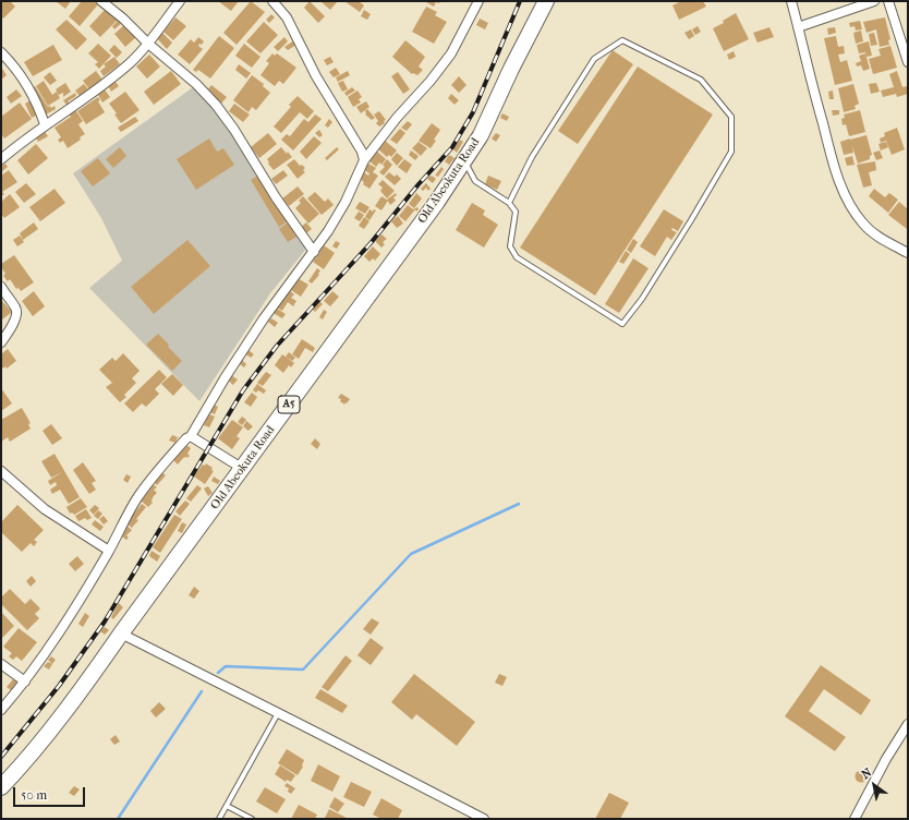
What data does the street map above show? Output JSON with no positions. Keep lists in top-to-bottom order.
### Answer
{
  "streets": {
    "highway": ["Old Abeokuta Road", "A5"]
  },
  "scale_bar": "50 m",
  "north": "top left"
}
